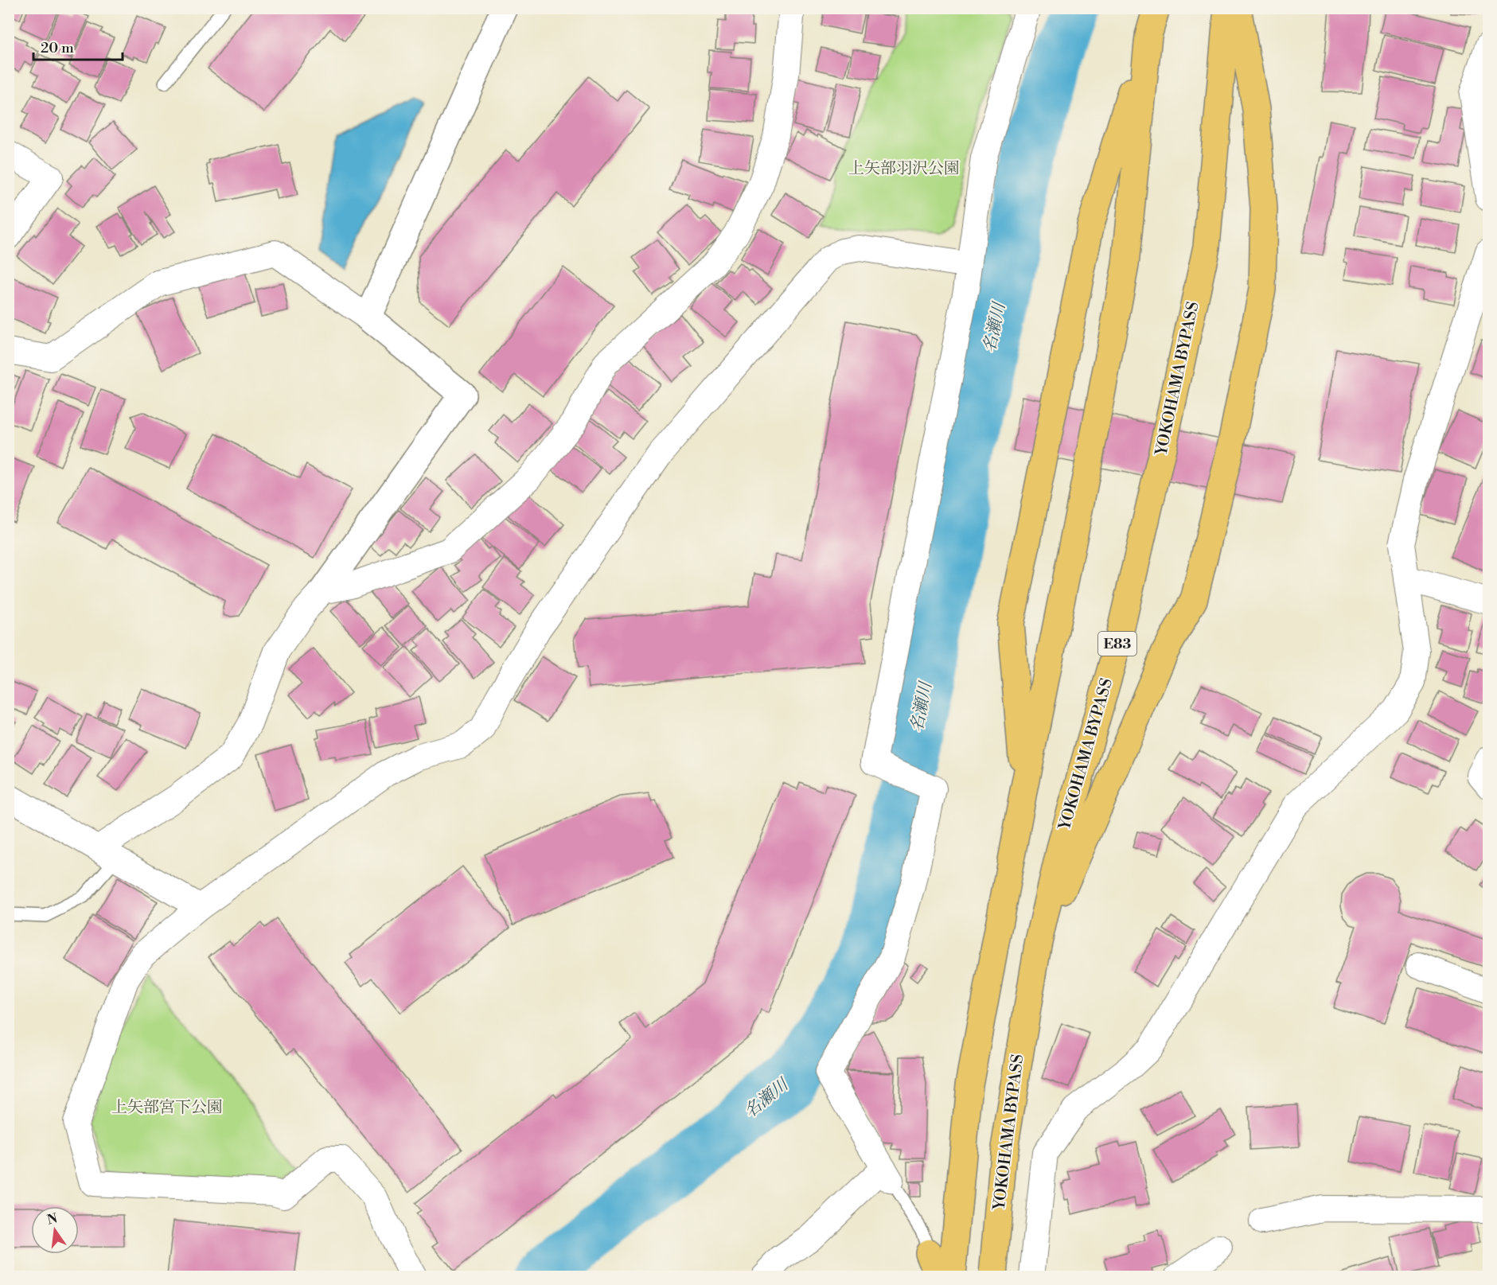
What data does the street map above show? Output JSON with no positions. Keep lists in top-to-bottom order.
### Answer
{
  "streets": {
    "highway": ["YOKOHAMA BYPASS", "E83"]
  },
  "water": ["名瀬川"],
  "parks": ["上矢部羽沢公園", "上矢部宮下公園"],
  "scale_bar": "20 m",
  "north": "top"
}
